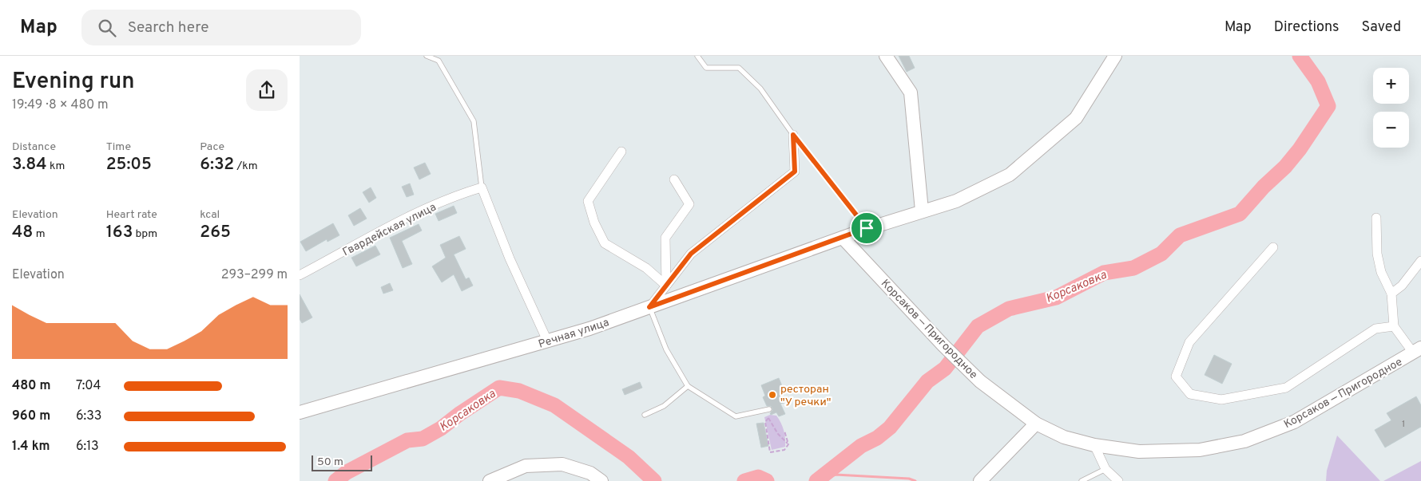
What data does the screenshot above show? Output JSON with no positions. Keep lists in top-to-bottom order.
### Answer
{
  "streets": {
    "main road": ["Корсаков — Пригородное", "Речная улица"],
    "street": ["Гвардейская улица"]
  },
  "crossings": [
    ["Корсаков — Пригородное", "Речная улица"]
  ],
  "water": ["Корсаковка"],
  "places": ["ресторан \"У речки\""],
  "house_numbers": ["1"],
  "scale_bar": "50 m",
  "page": {
    "header": "Map",
    "search": "Search here",
    "nav": ["Map", "Directions", "Saved"],
    "heading": ["Evening run", "19:49 · 8 × 480 m"],
    "map_buttons": ["+", "−"],
    "stats": [
      ["Distance", "3.84 km"],
      ["Time", "25:05"],
      ["Pace", "6:32 /km"],
      ["Elevation", "48 m"],
      ["Heart rate", "163 bpm"],
      ["kcal", "265"]
    ],
    "chart": ["Elevation", "293–299 m"],
    "list": [
      {
        "name": "480 m",
        "note": "7:04"
      },
      {
        "name": "960 m",
        "note": "6:33"
      },
      {
        "name": "1.4 km",
        "note": "6:13"
      }
    ],
    "scale": "50 m"
  }
}
